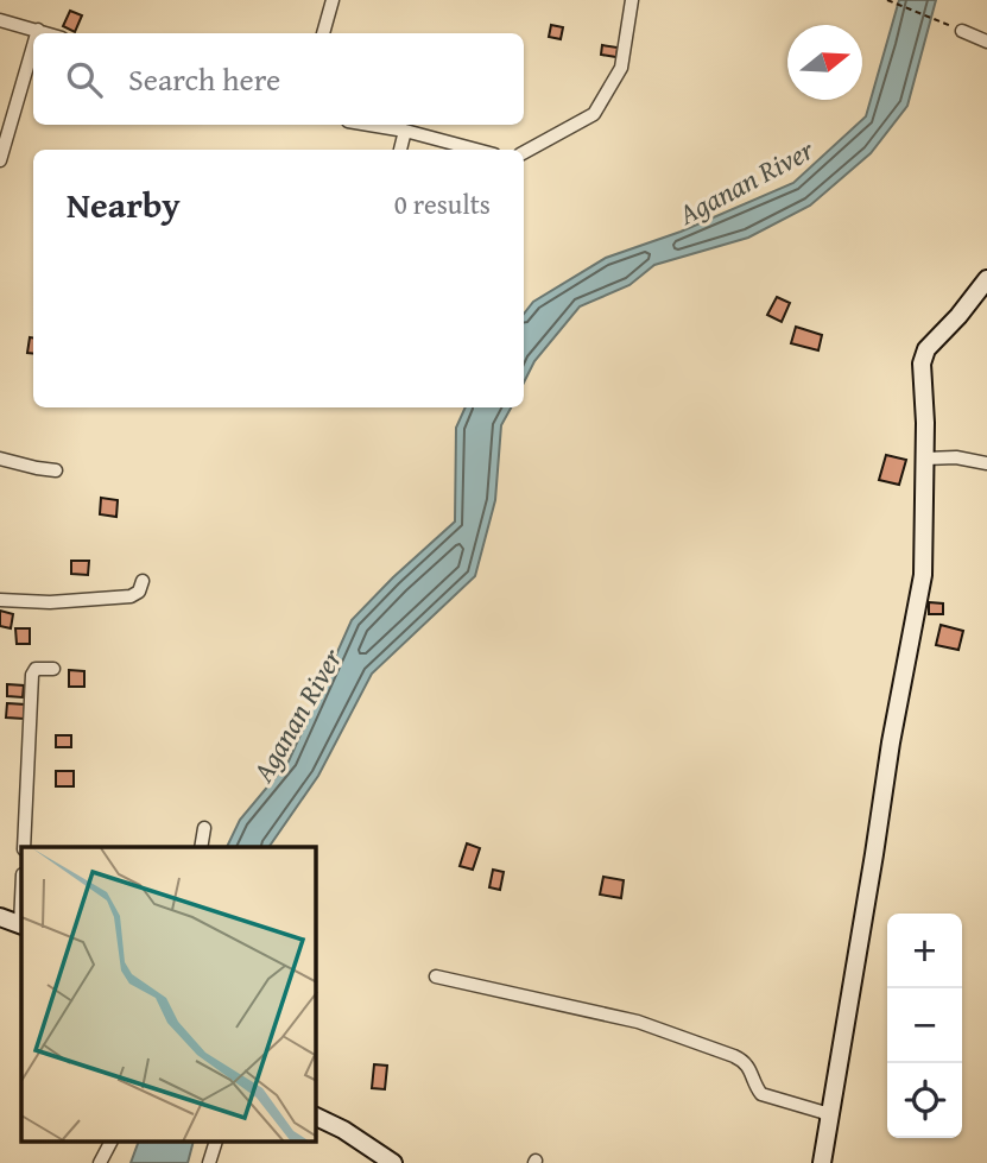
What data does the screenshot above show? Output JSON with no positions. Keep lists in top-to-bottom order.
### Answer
{
  "water": ["Aganan River"],
  "north": "right",
  "page": {
    "search": "Search here",
    "heading": ["Nearby", "0 results"],
    "map_buttons": ["+", "−"]
  }
}
